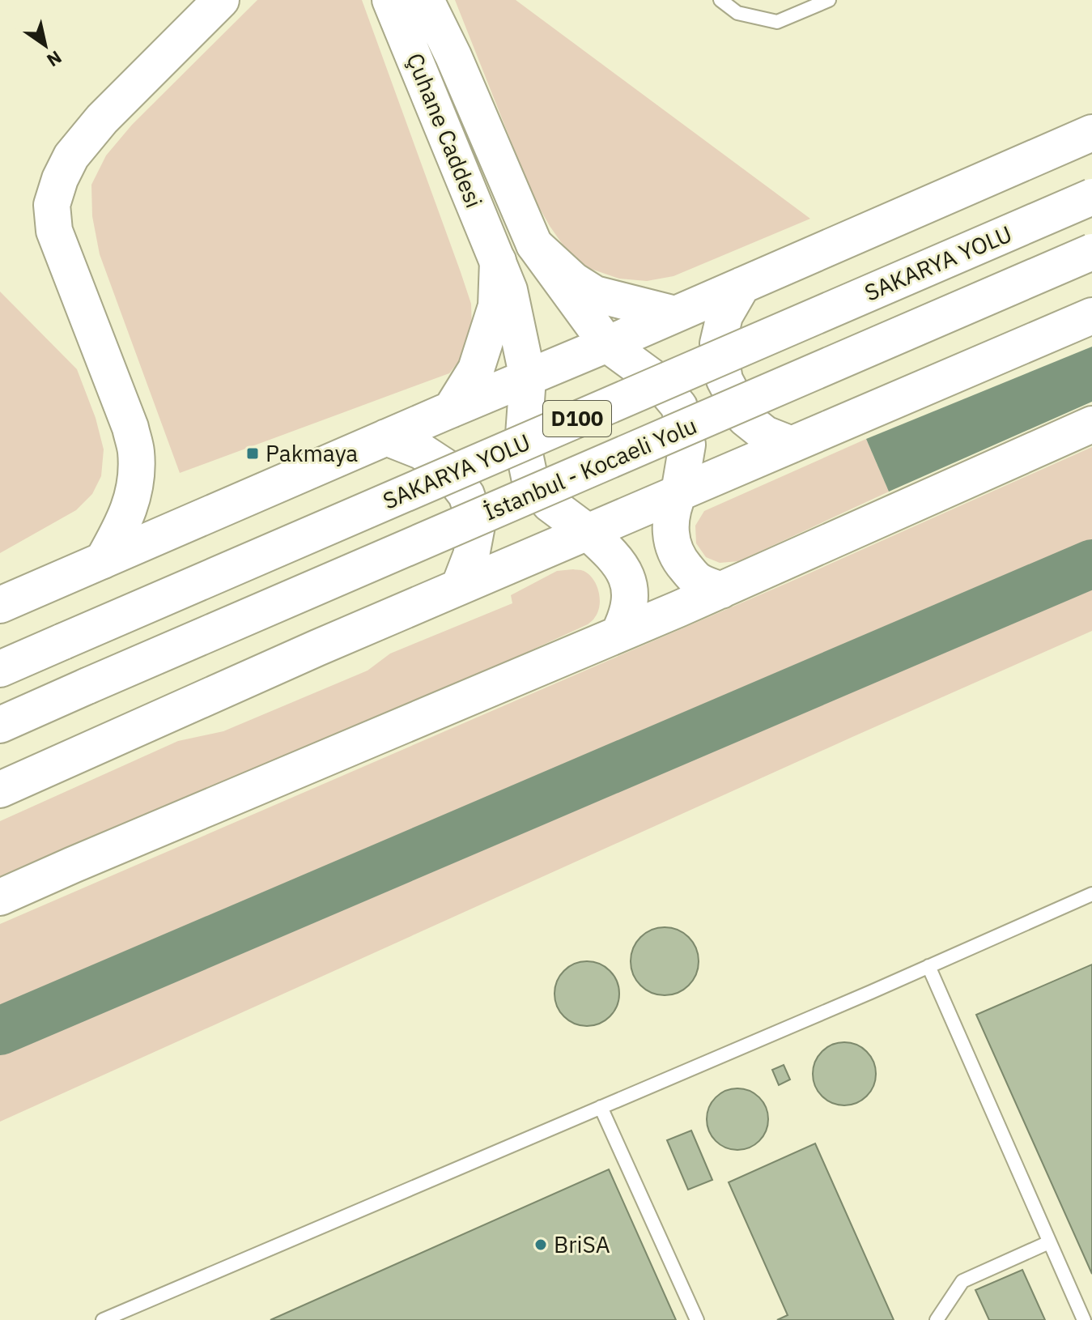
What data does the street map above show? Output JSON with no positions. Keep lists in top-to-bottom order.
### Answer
{
  "streets": {
    "main road": [
      "Çuhane Caddesi",
      "SAKARYA YOLU",
      "D100",
      "İstanbul - Kocaeli Yolu"
    ]
  },
  "places": {
    "transit": ["Pakmaya"],
    "other": ["BriSA"]
  },
  "north": "bottom right"
}
